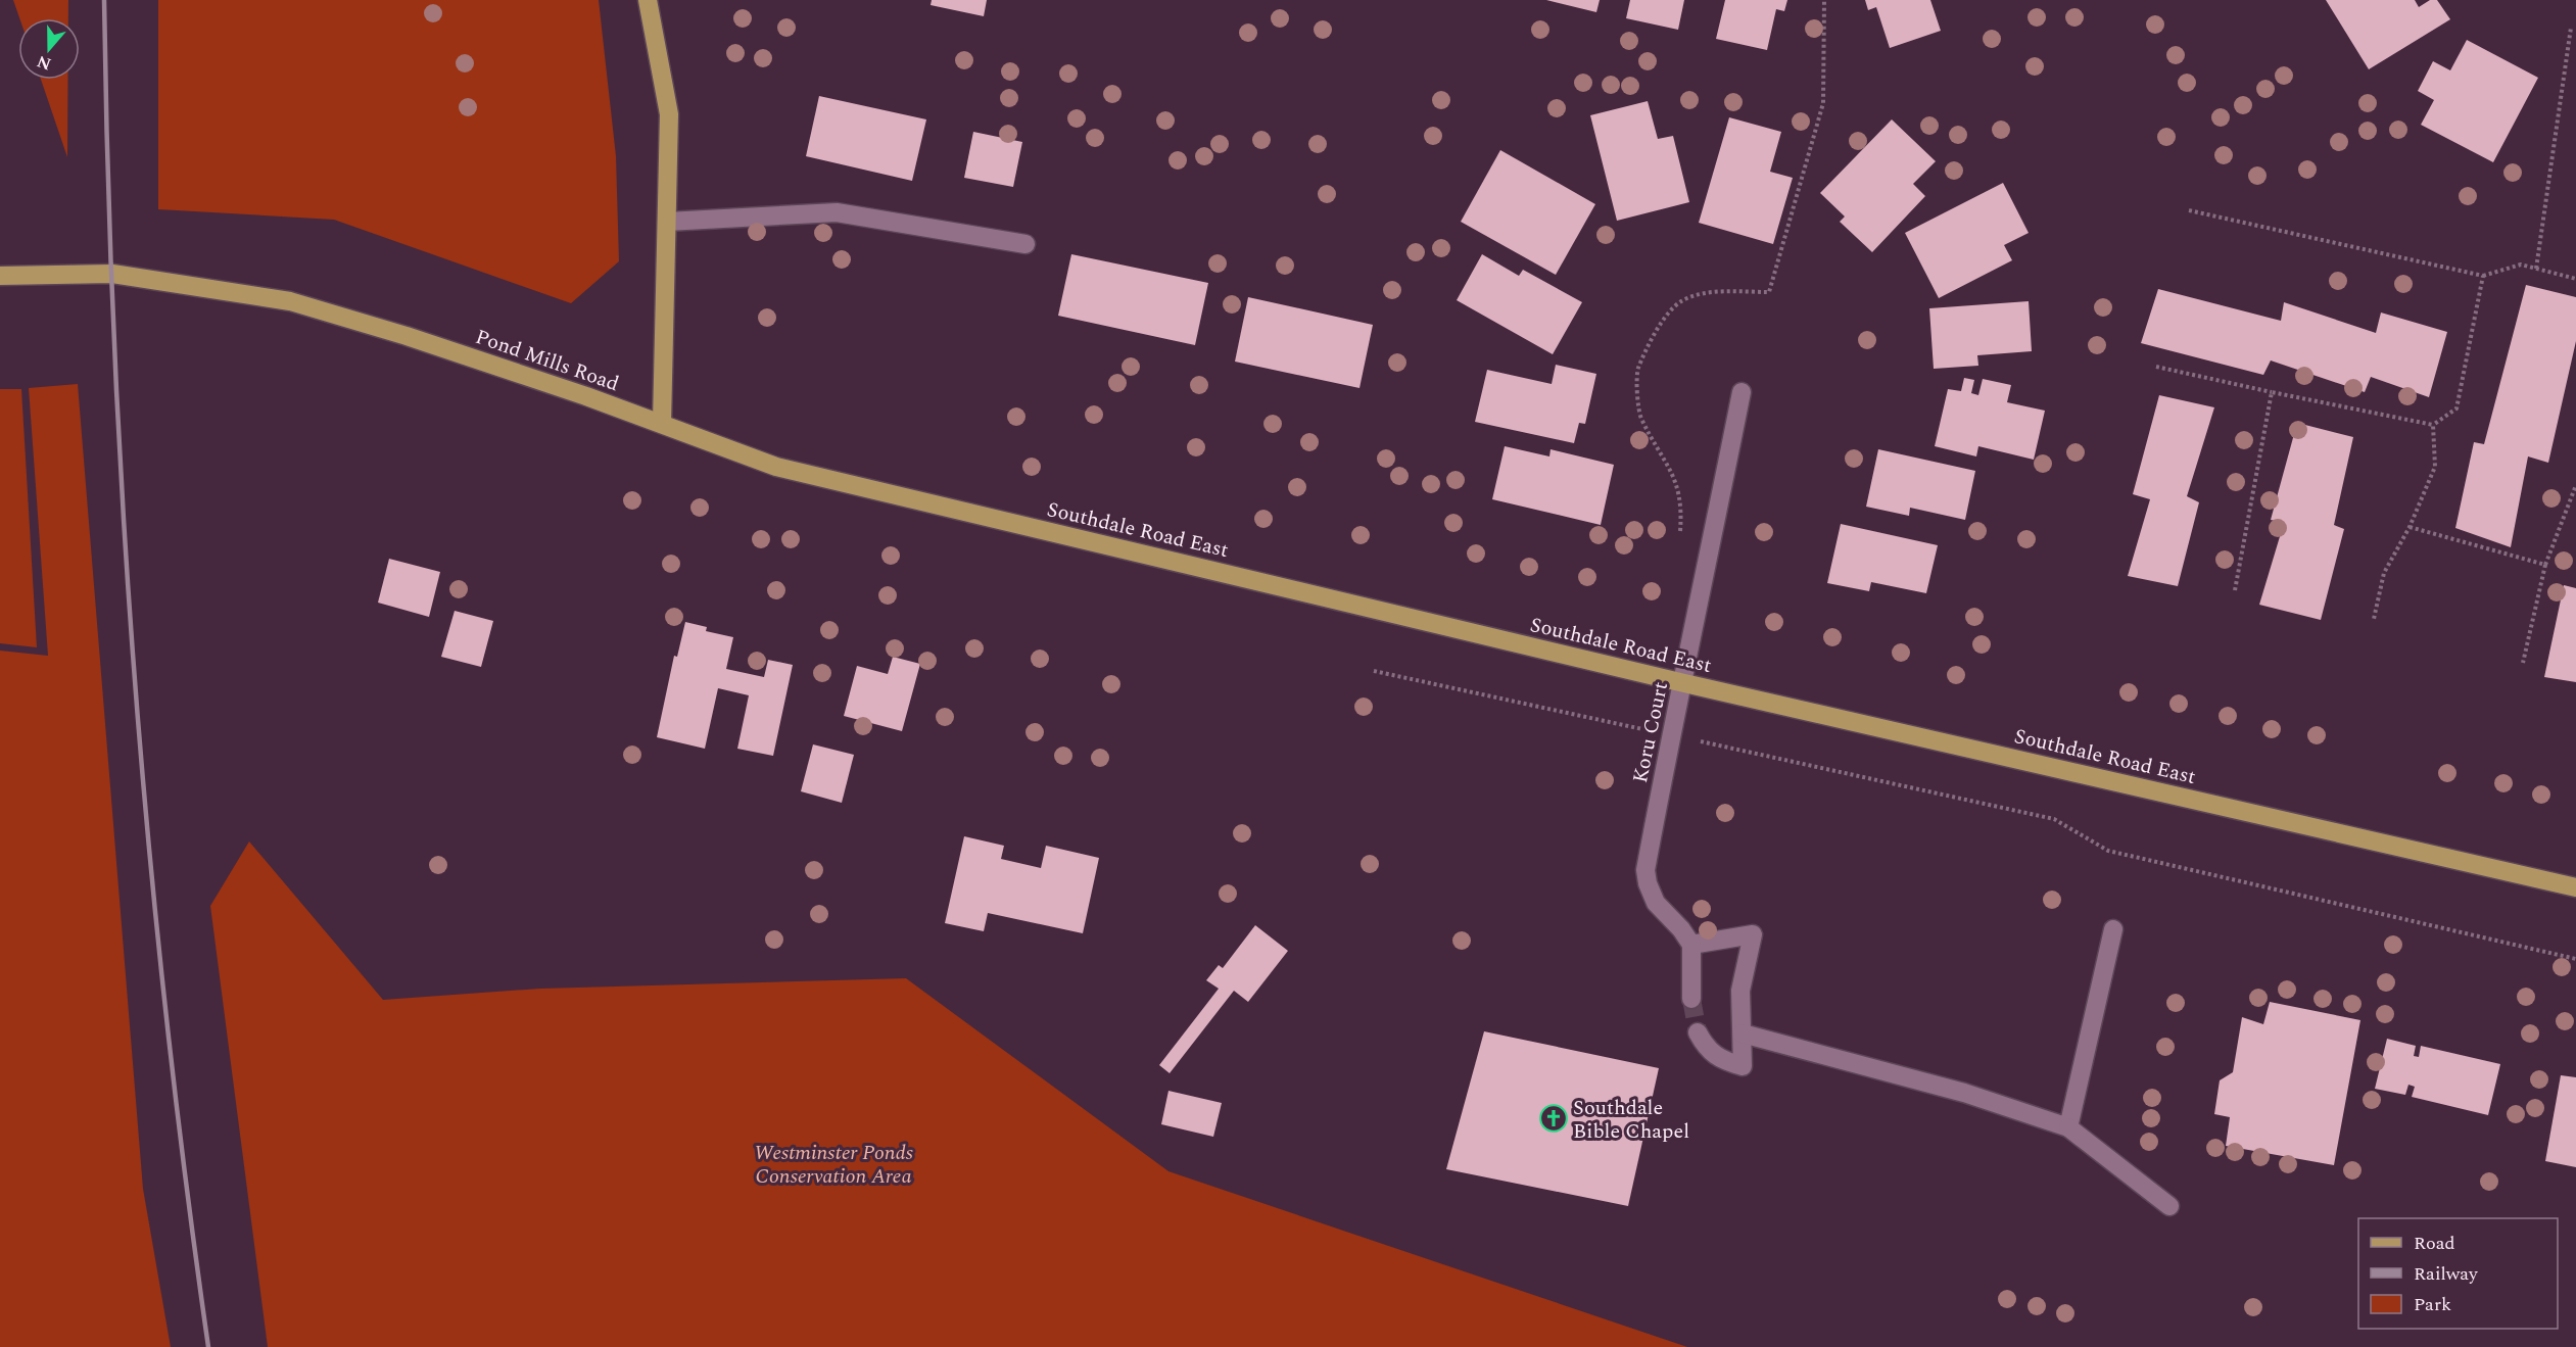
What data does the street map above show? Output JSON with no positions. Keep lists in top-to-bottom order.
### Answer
{
  "streets": {
    "main road": ["Pond Mills Road", "Southdale Road East"],
    "street": ["Koru Court"]
  },
  "crossings": [
    ["Pond Mills Road", "Southdale Road East"],
    ["Southdale Road East", "Koru Court"]
  ],
  "parks": ["Westminster Ponds Conservation Area"],
  "places": {
    "church": ["Southdale Bible Chapel"]
  },
  "legend": ["Road", "Railway", "Park"],
  "north": "bottom"
}
